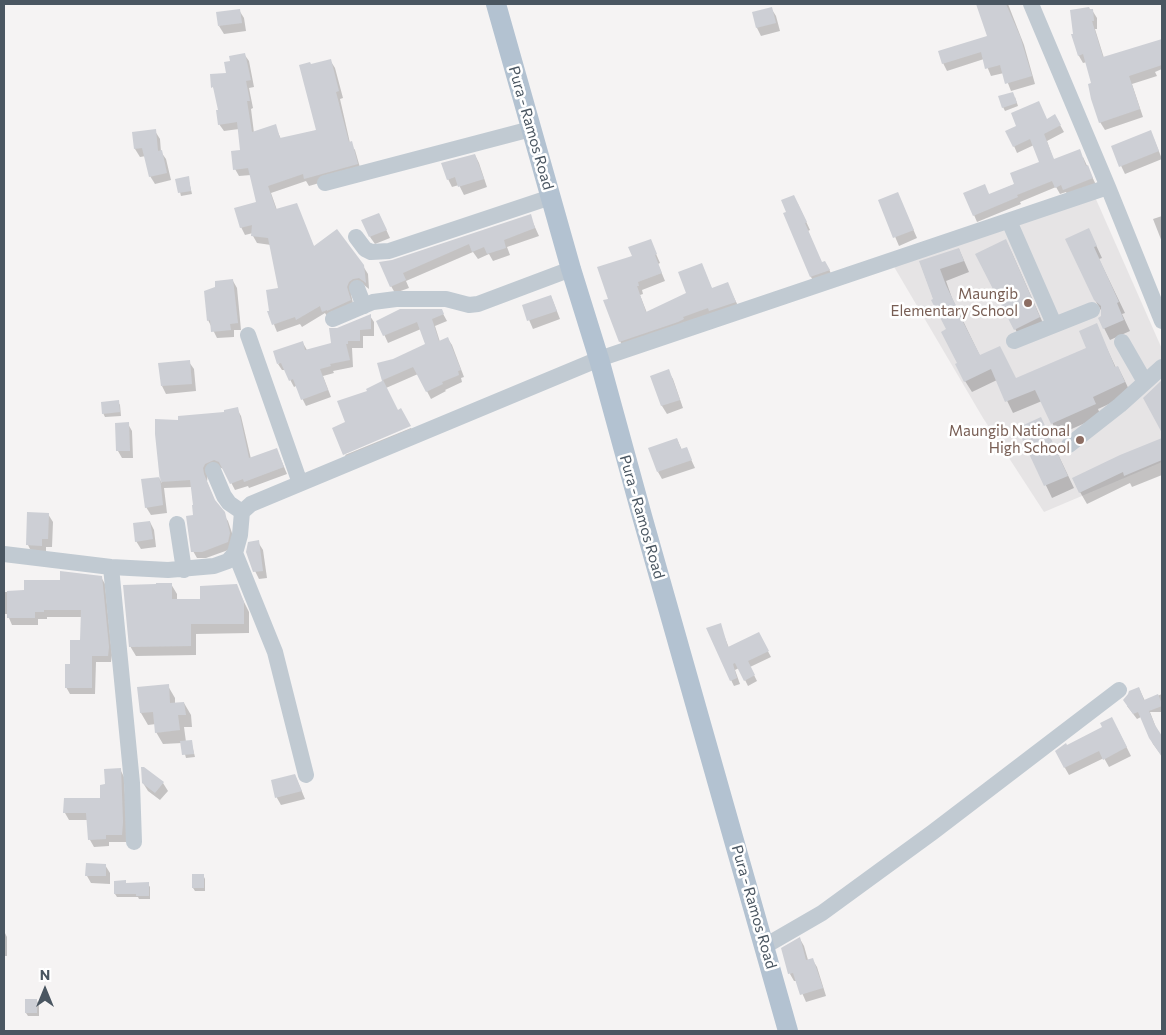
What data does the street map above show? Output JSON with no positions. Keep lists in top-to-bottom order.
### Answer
{
  "streets": {
    "main road": ["Pura - Ramos Road"]
  },
  "places": ["Maungib Elementary School", "Maungib National High School"],
  "north": "top"
}
